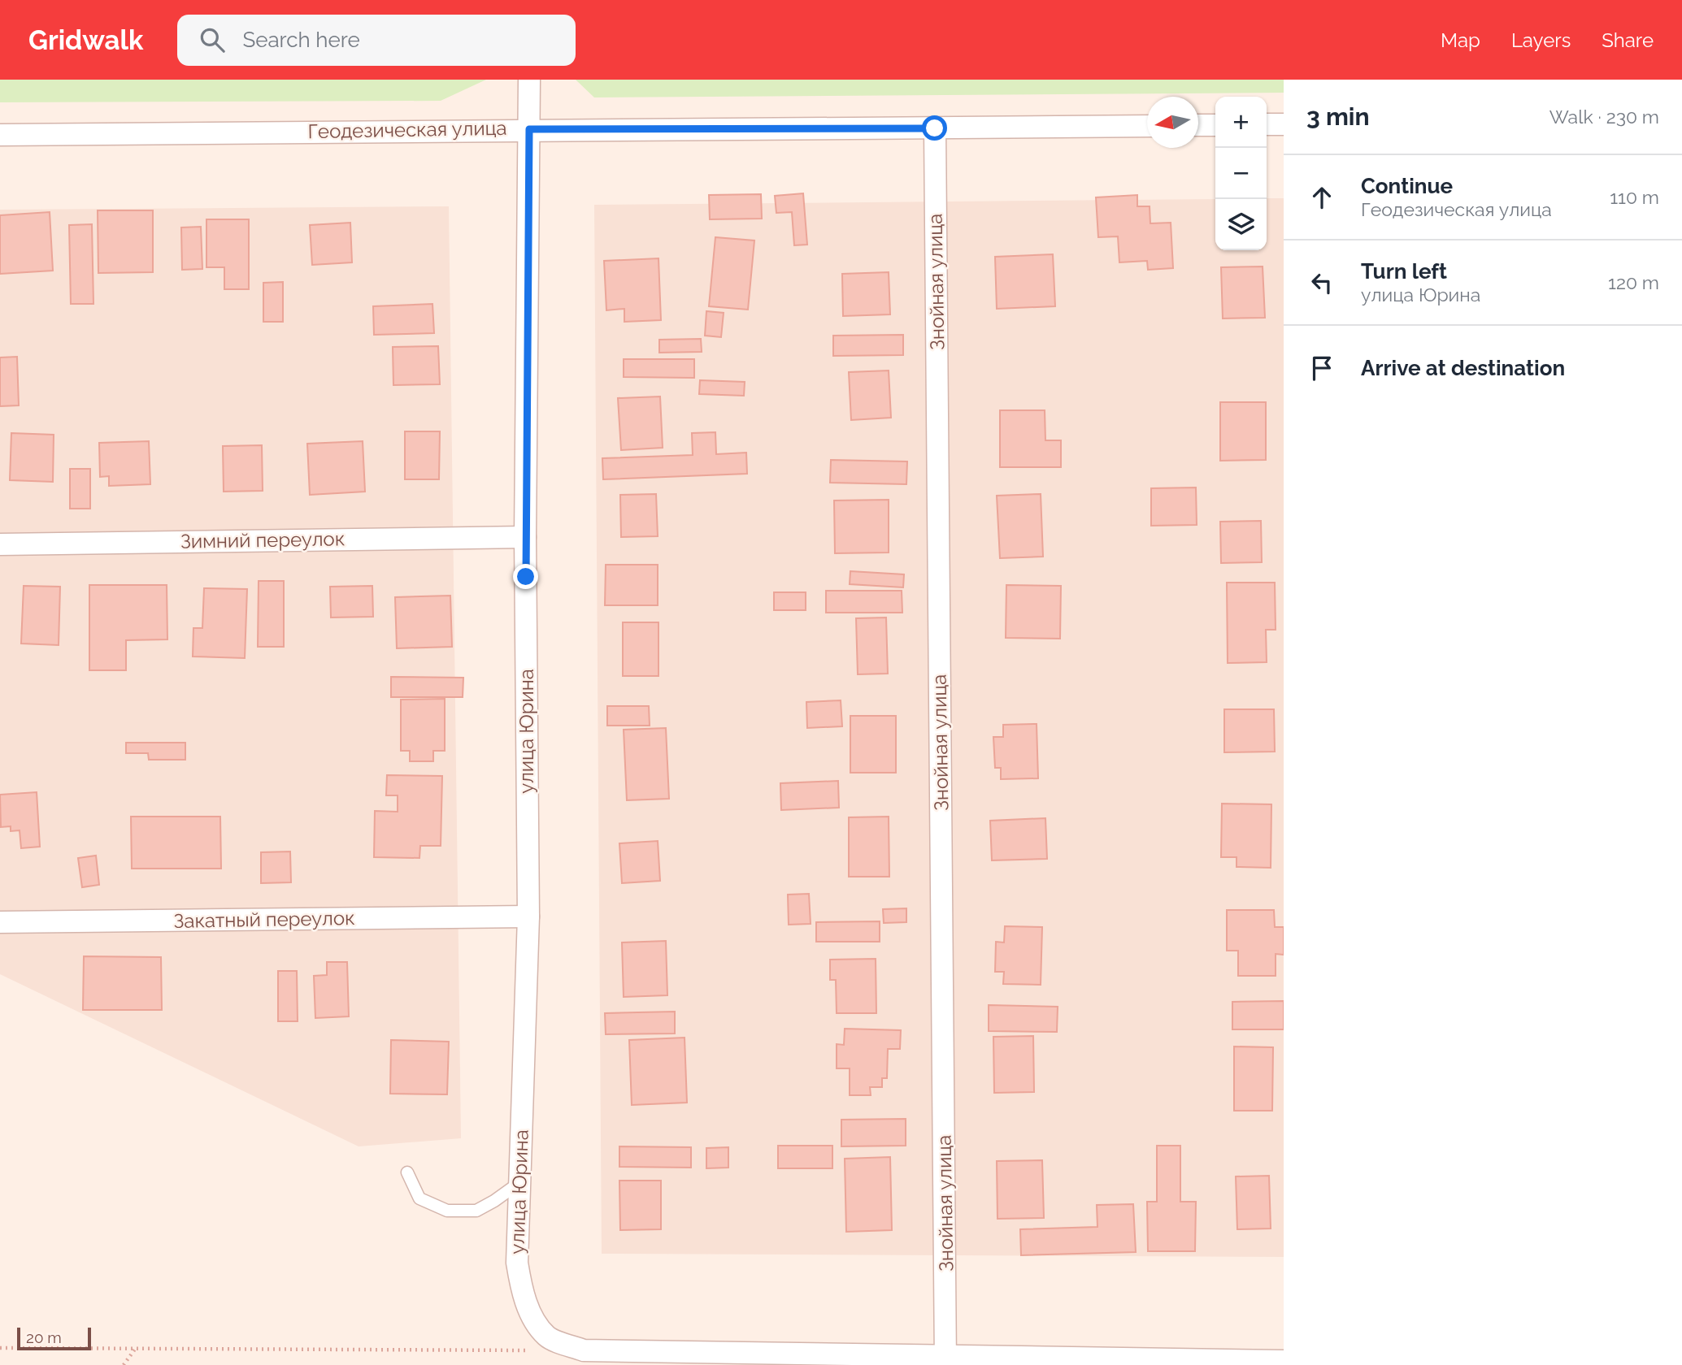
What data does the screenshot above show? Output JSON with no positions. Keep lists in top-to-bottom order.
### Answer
{
  "streets": {
    "street": [
      "Геодезическая улица",
      "Знойная улица",
      "Зимний переулок",
      "улица Юрина",
      "Закатный переулок"
    ]
  },
  "crossings": [
    ["Геодезическая улица", "Знойная улица"],
    ["Геодезическая улица", "улица Юрина"],
    ["Знойная улица", "улица Юрина"],
    ["Зимний переулок", "улица Юрина"],
    ["улица Юрина", "Закатный переулок"]
  ],
  "scale_bar": "20 m",
  "north": "left",
  "page": {
    "header": "Gridwalk",
    "search": "Search here",
    "nav": ["Map", "Layers", "Share"],
    "heading": ["3 min", "Walk · 230 m"],
    "map_buttons": ["+", "−"],
    "list": [
      ["Continue", "Геодезическая улица", "110 m"],
      ["Turn left", "улица Юрина", "120 m"],
      "Arrive at destination"
    ],
    "scale": "20 m"
  }
}
